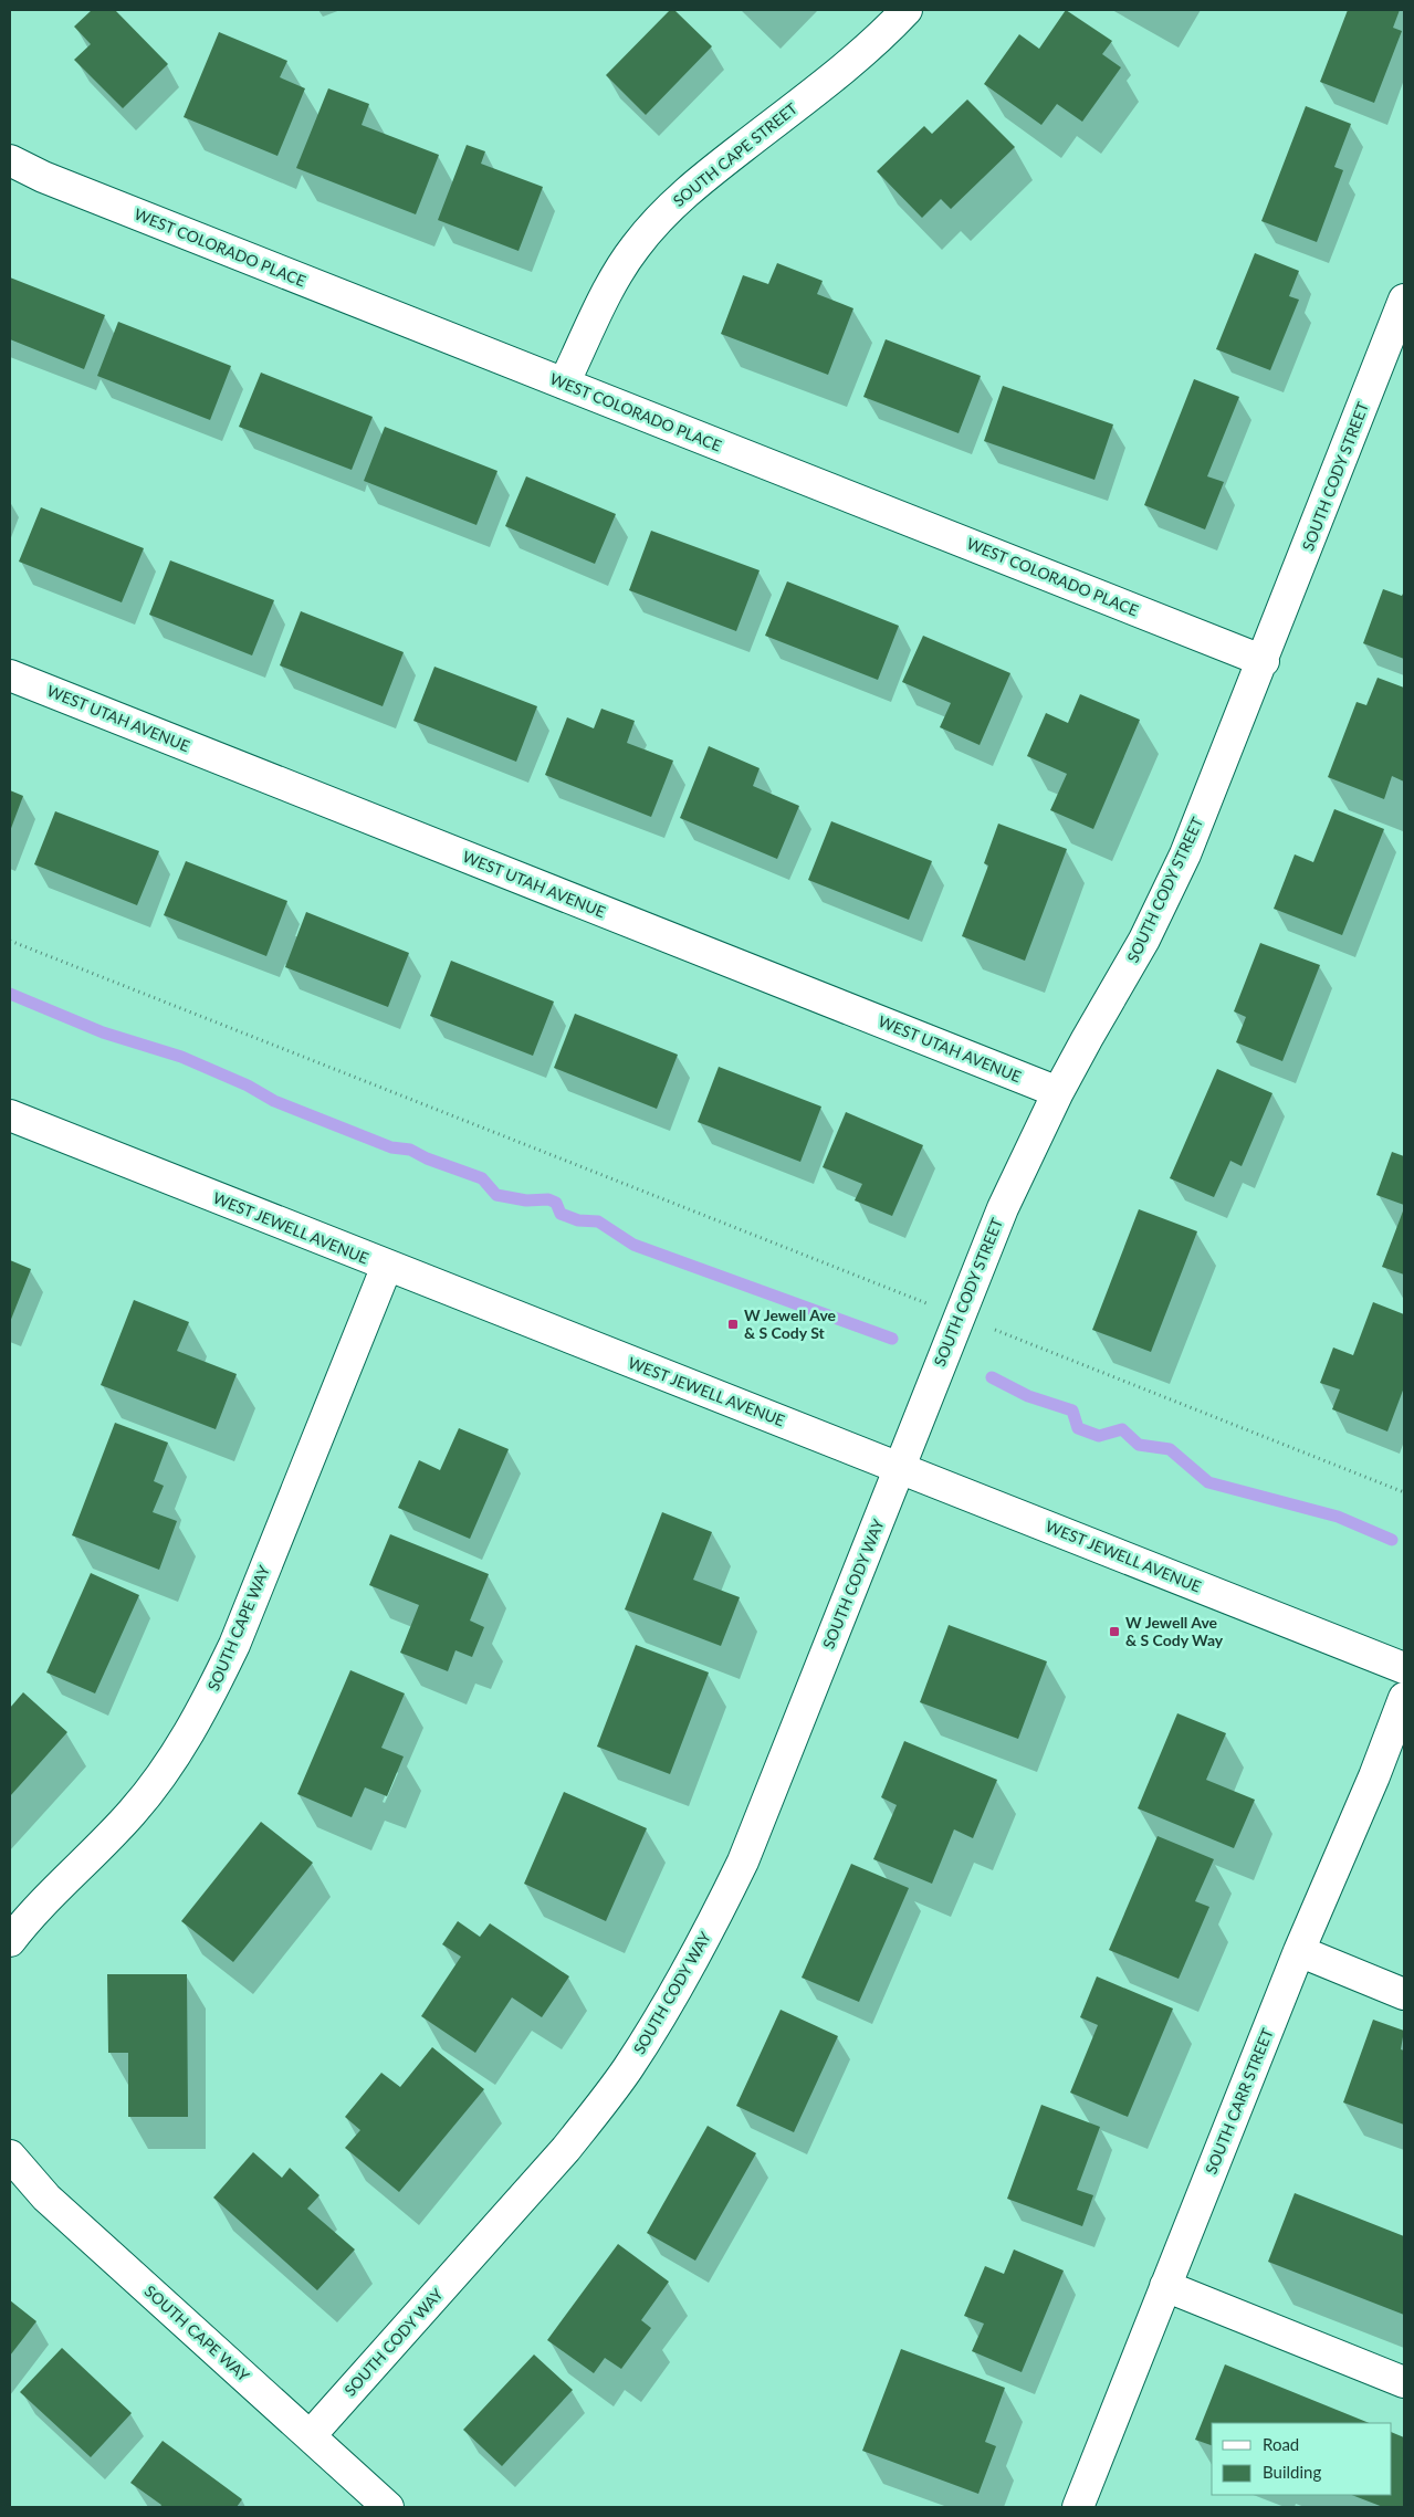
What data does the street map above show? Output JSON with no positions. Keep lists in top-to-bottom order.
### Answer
{
  "streets": {
    "street": [
      "SOUTH CAPE STREET",
      "WEST COLORADO PLACE",
      "SOUTH CODY STREET",
      "WEST UTAH AVENUE",
      "WEST JEWELL AVENUE",
      "SOUTH CODY WAY",
      "SOUTH CAPE WAY",
      "SOUTH CARR STREET"
    ]
  },
  "crossings": [
    ["SOUTH CAPE STREET", "WEST COLORADO PLACE"],
    ["WEST COLORADO PLACE", "SOUTH CODY STREET"],
    ["SOUTH CODY STREET", "WEST UTAH AVENUE"],
    ["SOUTH CODY STREET", "WEST JEWELL AVENUE"],
    ["SOUTH CODY STREET", "SOUTH CODY WAY"],
    ["WEST JEWELL AVENUE", "SOUTH CODY WAY"],
    ["WEST JEWELL AVENUE", "SOUTH CAPE WAY"],
    ["SOUTH CODY WAY", "SOUTH CAPE WAY"]
  ],
  "places": {
    "transit": ["W Jewell Ave & S Cody St", "W Jewell Ave & S Cody Way"]
  },
  "legend": ["Road", "Building"]
}
